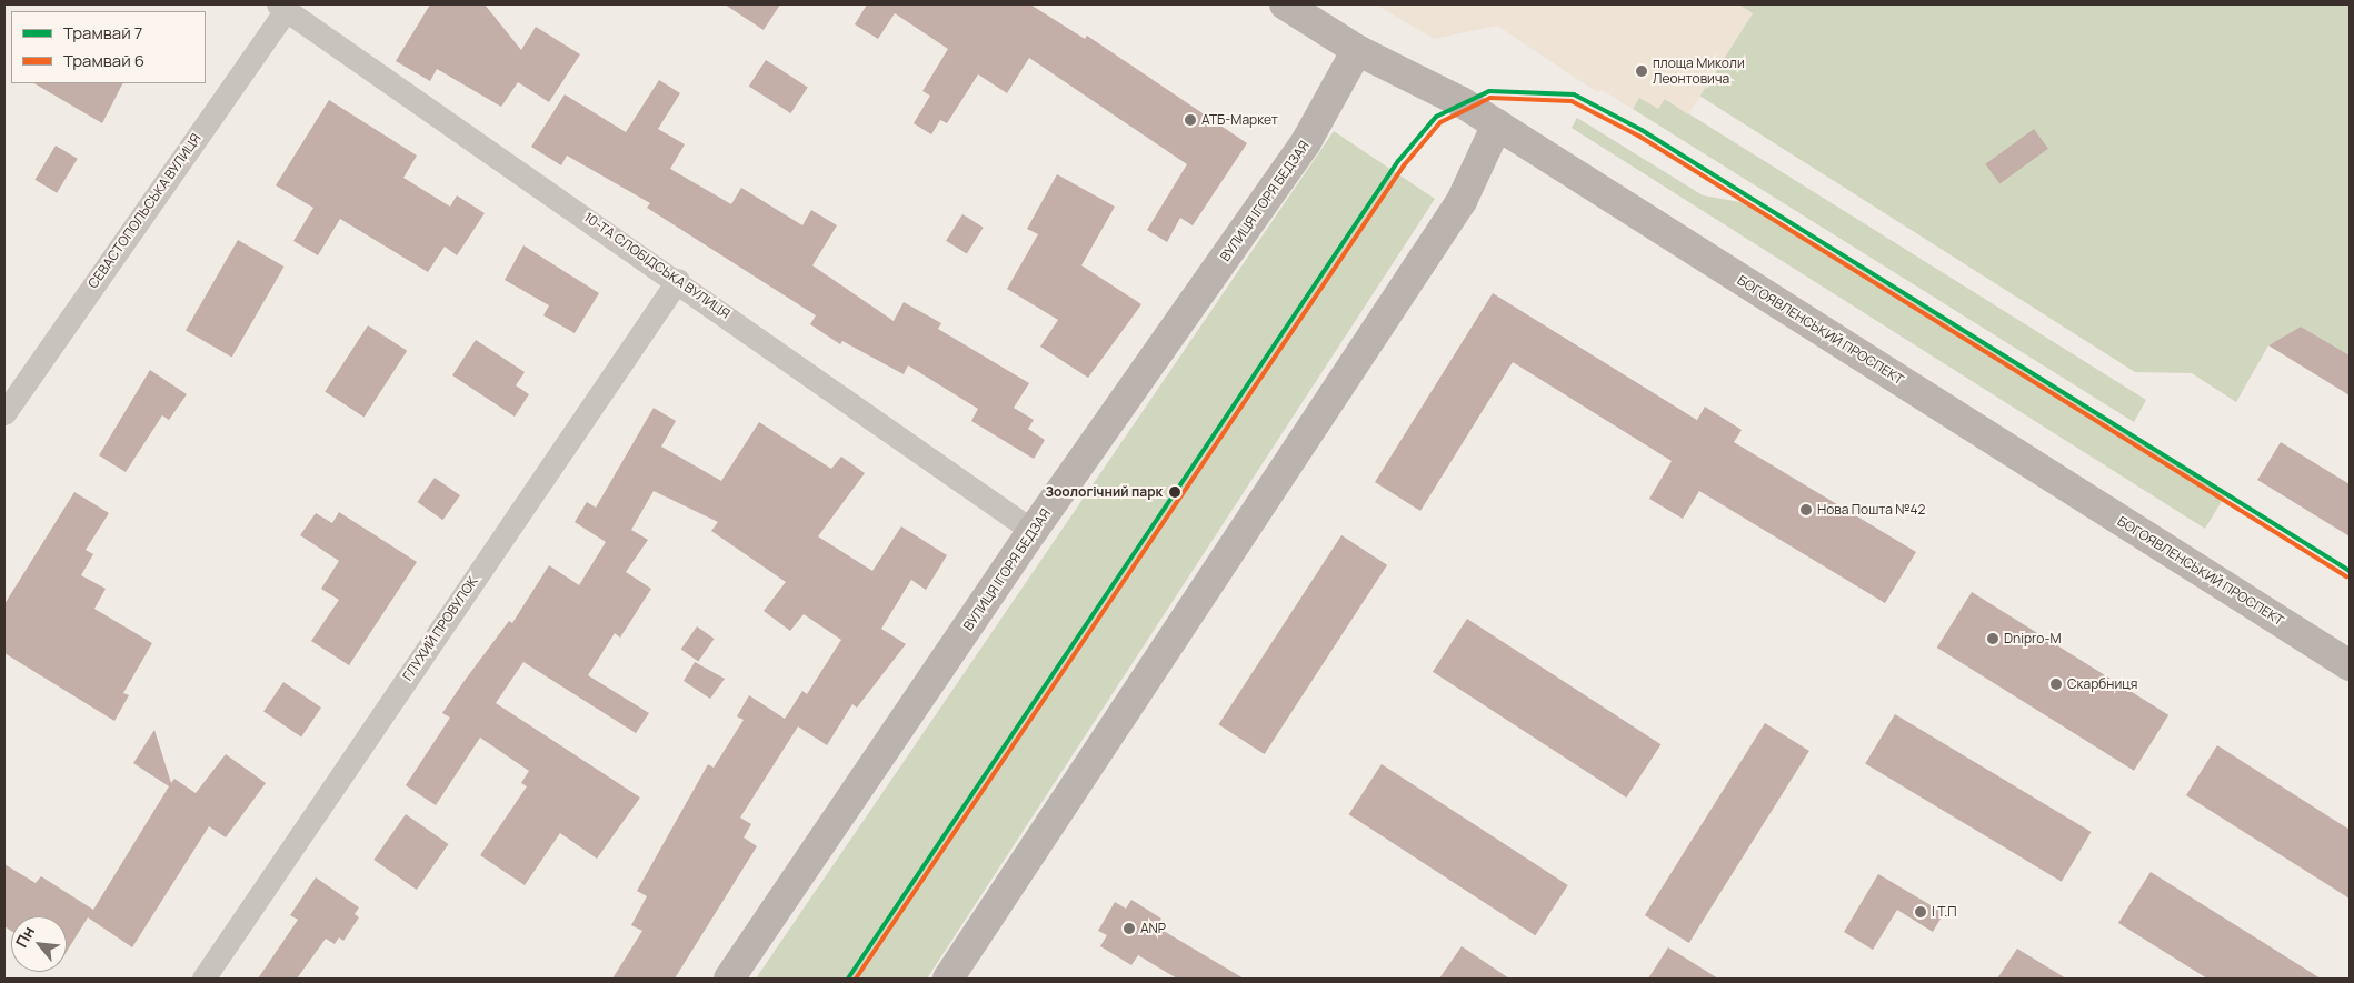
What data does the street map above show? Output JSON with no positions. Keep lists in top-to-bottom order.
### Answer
{
  "streets": {
    "street": [
      "ВУЛИЦЯ ІГОРЯ БЕДЗАЯ",
      "СЕВАСТОПОЛЬСЬКА ВУЛИЦЯ",
      "10-ТА СЛОБІДСЬКА ВУЛИЦЯ",
      "БОГОЯВЛЕНСЬКИЙ ПРОСПЕКТ",
      "ГЛУХИЙ ПРОВУЛОК"
    ]
  },
  "crossings": [
    ["ВУЛИЦЯ ІГОРЯ БЕДЗАЯ", "10-ТА СЛОБІДСЬКА ВУЛИЦЯ"],
    ["ВУЛИЦЯ ІГОРЯ БЕДЗАЯ", "БОГОЯВЛЕНСЬКИЙ ПРОСПЕКТ"],
    ["СЕВАСТОПОЛЬСЬКА ВУЛИЦЯ", "10-ТА СЛОБІДСЬКА ВУЛИЦЯ"],
    ["10-ТА СЛОБІДСЬКА ВУЛИЦЯ", "ГЛУХИЙ ПРОВУЛОК"]
  ],
  "places": [
    "площа Миколи Леонтовича",
    "АТБ-Маркет",
    "Зоологічний парк",
    "Нова Пошта №42",
    "Dnipro-M",
    "Скарбниця",
    "І Т.П",
    "ANP"
  ],
  "lines": ["tram line 7", "tram line 6"],
  "legend": ["Трамвай 7", "Трамвай 6"],
  "north": "top left"
}
